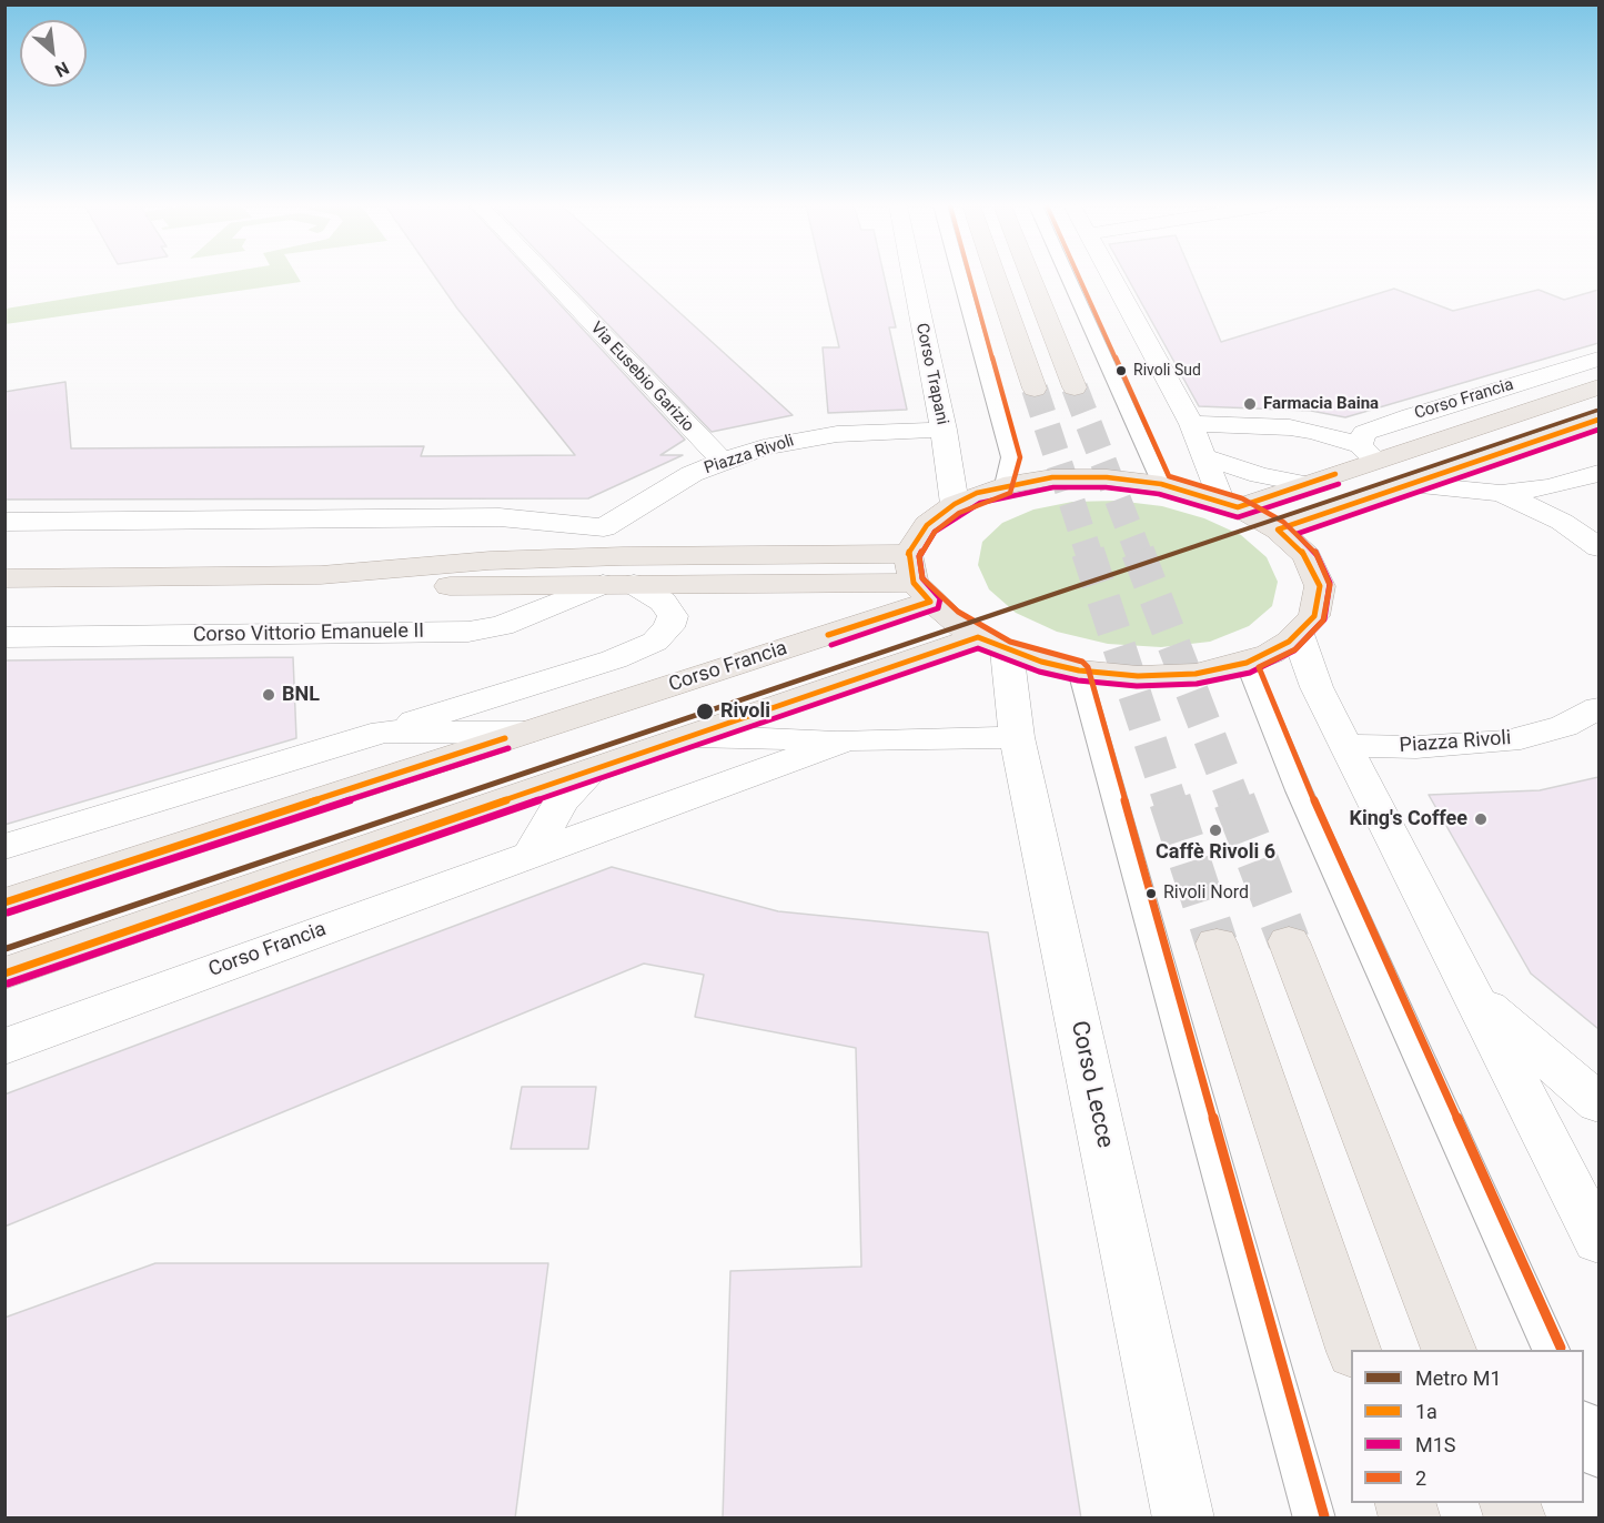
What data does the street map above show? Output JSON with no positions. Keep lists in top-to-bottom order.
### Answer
{
  "streets": {
    "main road": ["Corso Francia", "Corso Vittorio Emanuele II"],
    "street": [
      "Corso Trapani",
      "Via Eusebio Garizio",
      "Piazza Rivoli",
      "Corso Lecce"
    ]
  },
  "crossings": [
    ["Corso Trapani", "Piazza Rivoli"],
    ["Via Eusebio Garizio", "Piazza Rivoli"],
    ["Corso Francia", "Corso Vittorio Emanuele II"],
    ["Corso Francia", "Corso Lecce"]
  ],
  "places": [
    "Rivoli Sud",
    "Farmacia Baina",
    "BNL",
    "Rivoli",
    "King's Coffee",
    "Caffè Rivoli 6",
    "Rivoli Nord"
  ],
  "lines": [
    "transit line 2",
    "metro line M1",
    "transit line 1a",
    "transit line M1S"
  ],
  "legend": [
    "Metro M1",
    "1a",
    "M1S",
    "2"
  ],
  "north": "bottom right"
}
